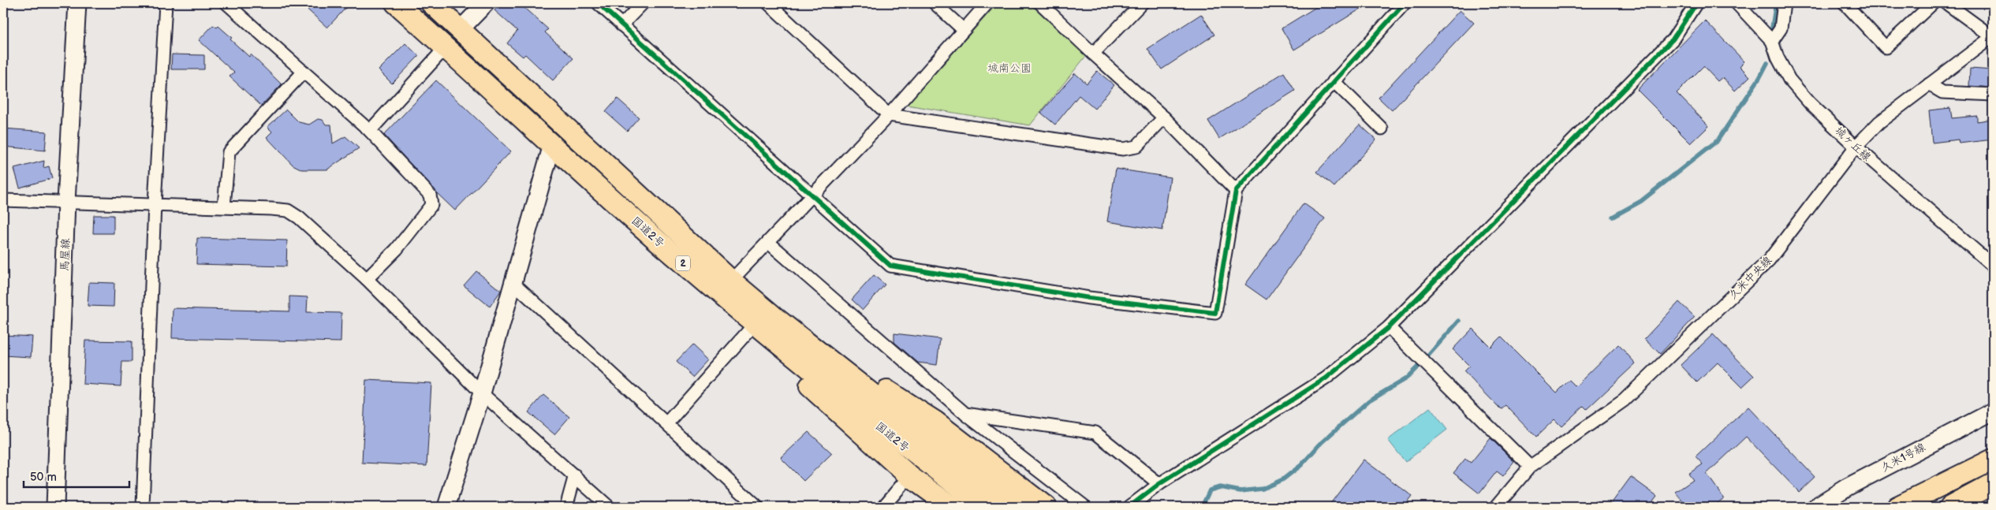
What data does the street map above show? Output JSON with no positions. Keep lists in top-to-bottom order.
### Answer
{
  "streets": {
    "highway": ["国道2号", "2"],
    "street": [
      "城ヶ丘線",
      "馬屋線",
      "久米中央線",
      "久米1号線"
    ]
  },
  "crossings": [
    ["城ヶ丘線", "久米中央線"],
    ["国道2号", "2"]
  ],
  "parks": ["城南公園"],
  "scale_bar": "50 m"
}
